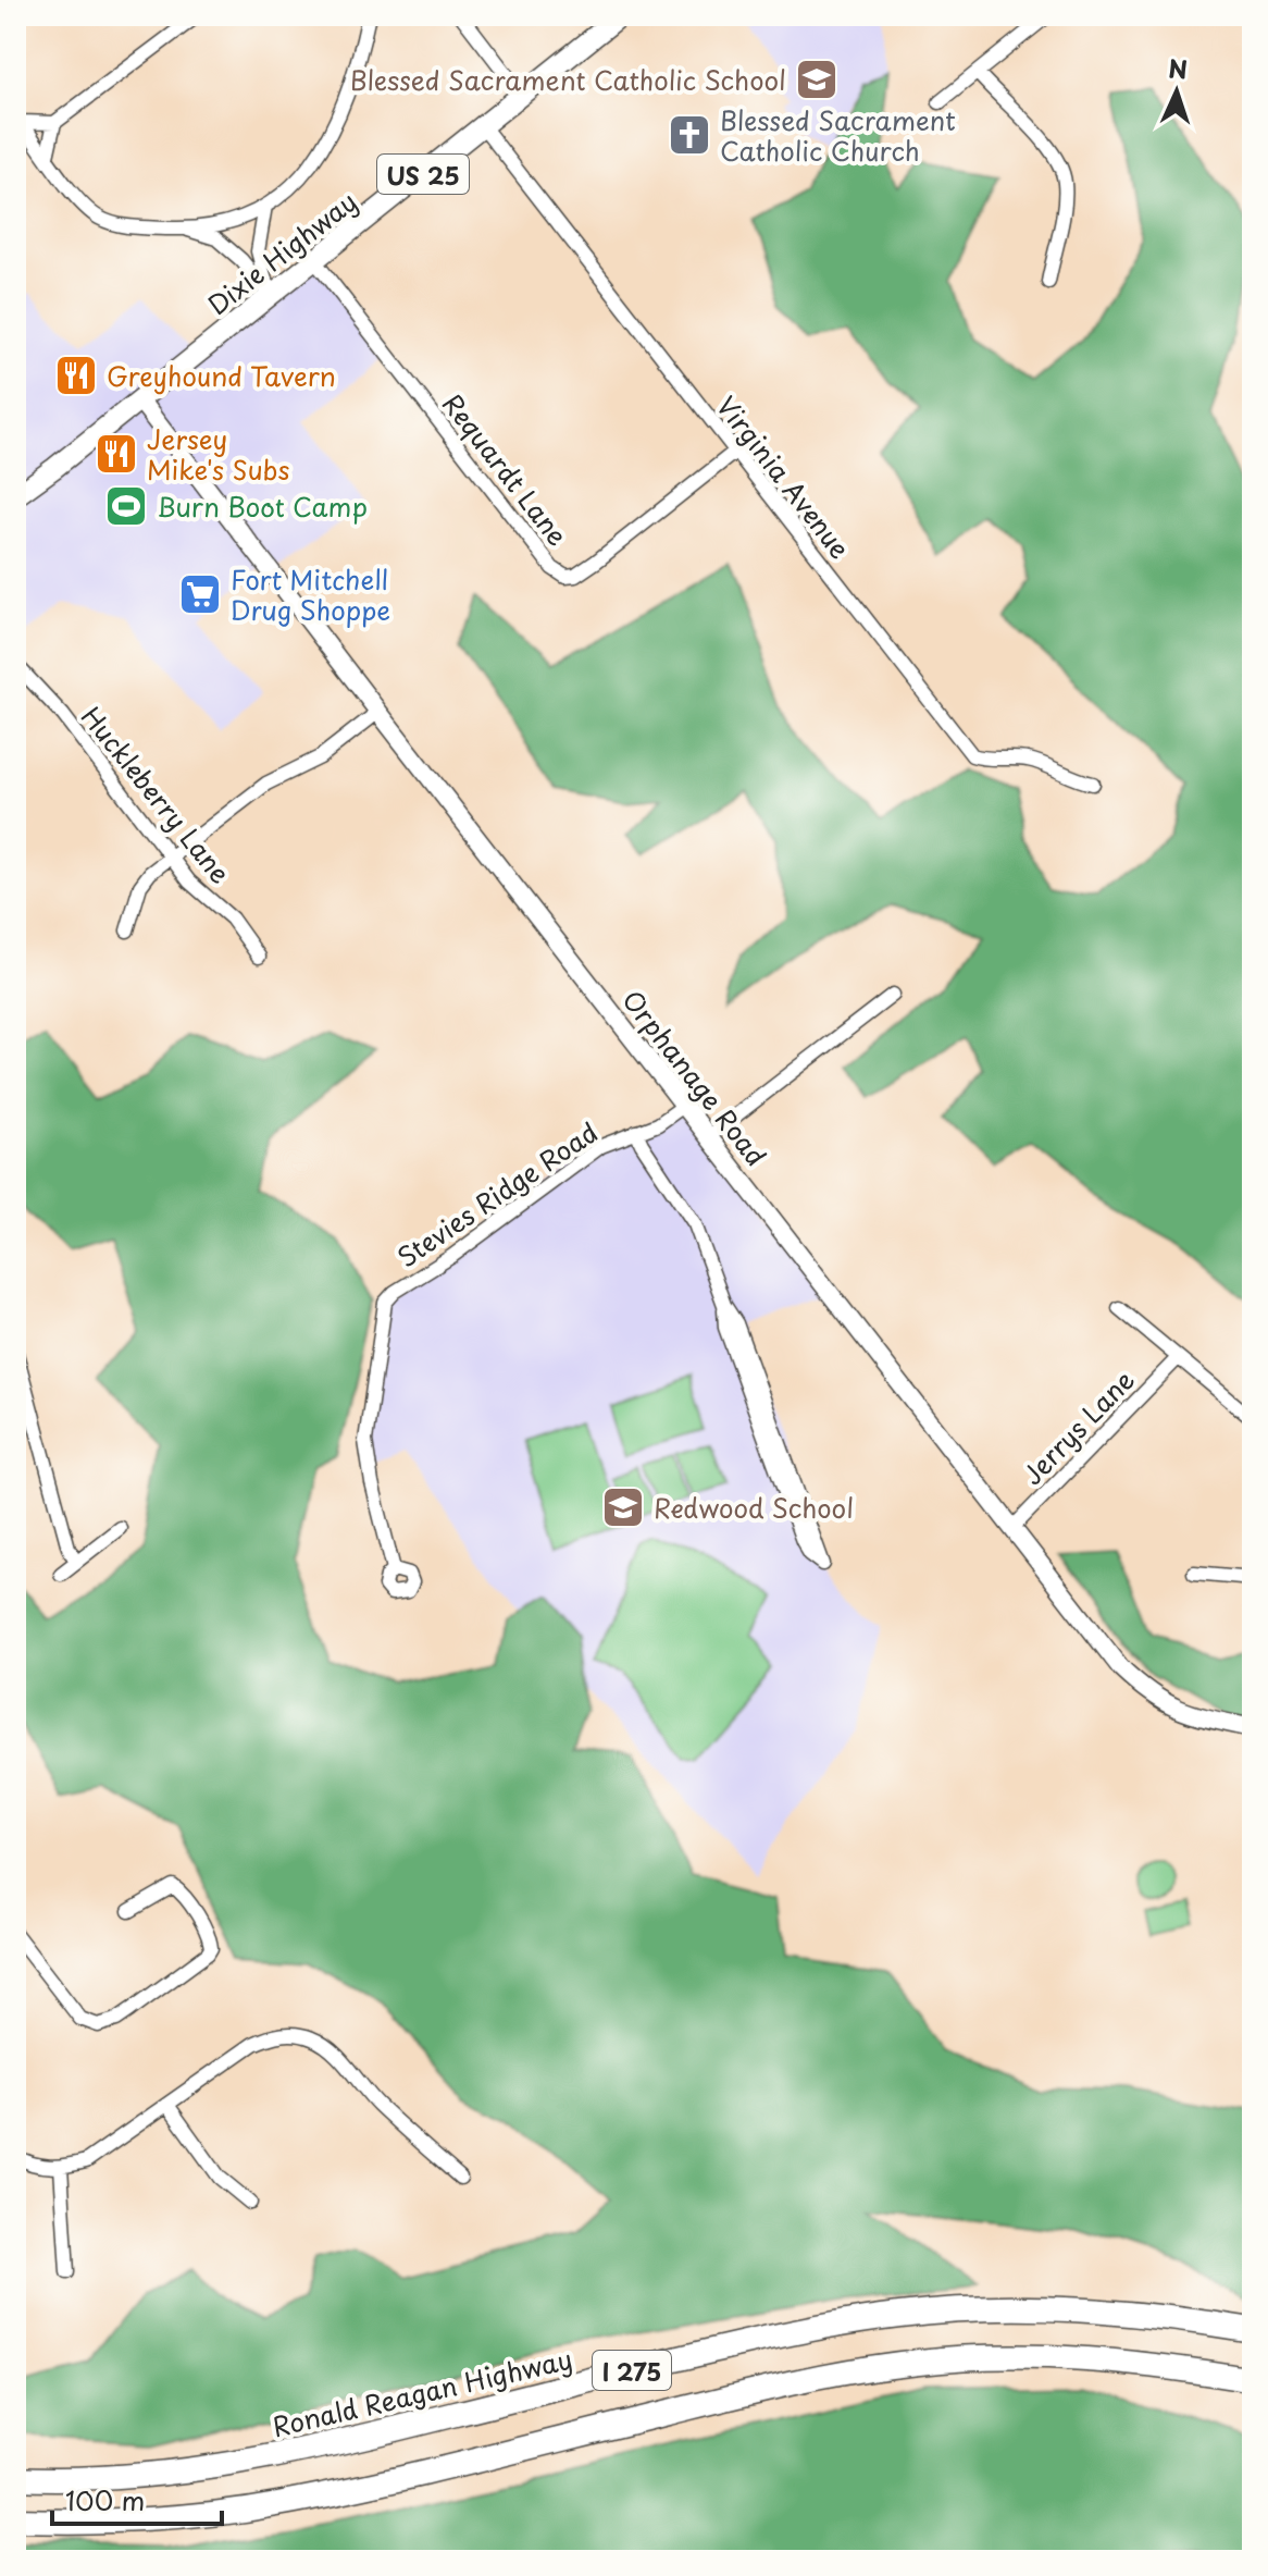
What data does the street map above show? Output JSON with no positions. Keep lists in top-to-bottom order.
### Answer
{
  "streets": {
    "highway": ["I 275", "Ronald Reagan Highway"],
    "main road": ["US 25", "Dixie Highway", "Orphanage Road"],
    "street": [
      "Requardt Lane",
      "Virginia Avenue",
      "Huckleberry Lane",
      "Stevies Ridge Road",
      "Jerrys Lane"
    ]
  },
  "crossings": [
    ["Dixie Highway", "Requardt Lane"],
    ["Dixie Highway", "Virginia Avenue"],
    ["Dixie Highway", "Orphanage Road"],
    ["Requardt Lane", "Virginia Avenue"],
    ["Orphanage Road", "Stevies Ridge Road"],
    ["Orphanage Road", "Jerrys Lane"]
  ],
  "places": {
    "school or university": ["Blessed Sacrament Catholic School", "Redwood School"],
    "church": ["Blessed Sacrament Catholic Church"],
    "restaurant": ["Greyhound Tavern", "Jersey Mike's Subs"],
    "sports": ["Burn Boot Camp"],
    "supermarket": ["Fort Mitchell Drug Shoppe"]
  },
  "scale_bar": "100 m",
  "north": "top"
}
